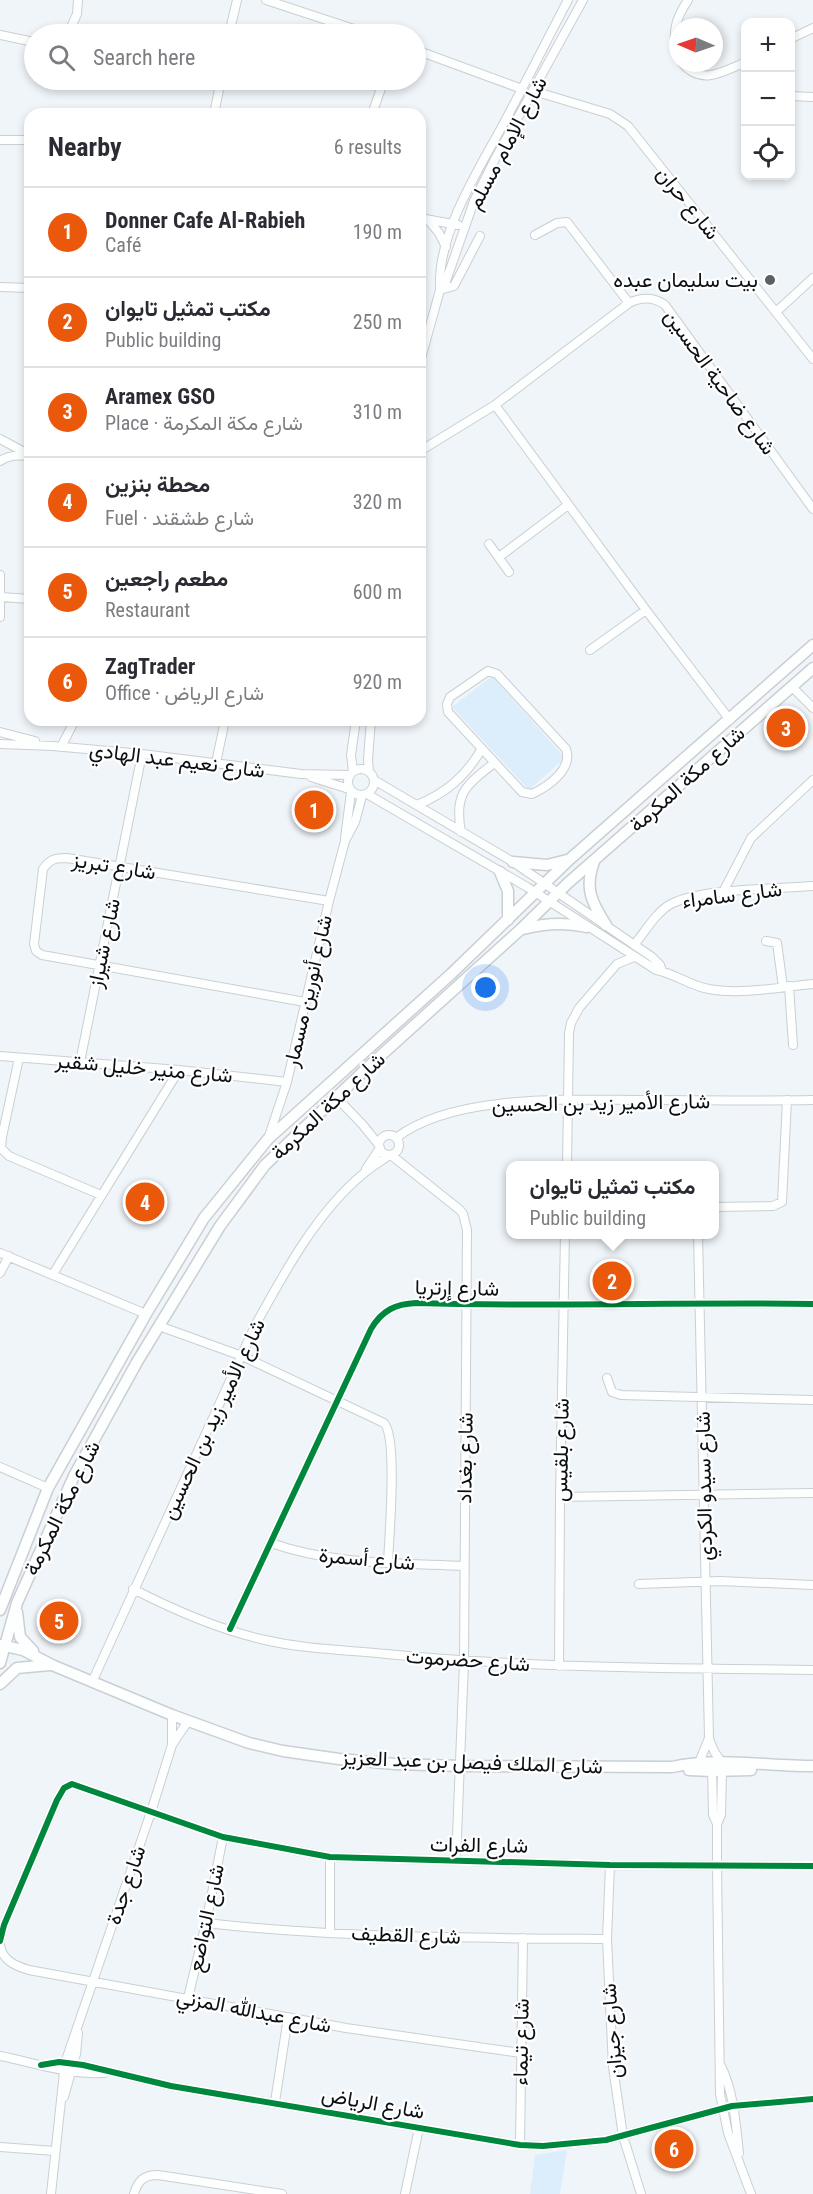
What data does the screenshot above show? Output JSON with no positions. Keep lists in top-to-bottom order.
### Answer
{
  "streets": {
    "main road": ["شارع مكة المكرمة", "شارع الملك فيصل بن عبد العزيز"],
    "street": [
      "شارع الإمام مسلم",
      "شارع حران",
      "شارع ضاحية الحسين",
      "شارع نعيم عبد الهادي",
      "شارع تبريز",
      "شارع سامراء",
      "شارع شيراز",
      "شارع أنورين مسمار",
      "شارع منير خليل شقير",
      "شارع الأمير زيد بن الحسين",
      "شارع إرتريا",
      "شارع بلقيس",
      "شارع بغداد",
      "شارع سيدو الكردي",
      "شارع أسمرة",
      "شارع حضرموت",
      "شارع الفرات",
      "شارع جدة",
      "شارع التواضع",
      "شارع القطيف",
      "شارع عبدالله المزني",
      "شارع جيزان",
      "شارع تيماء",
      "شارع الرياض"
    ]
  },
  "crossings": [
    ["شارع الإمام مسلم", "شارع حران"],
    ["شارع نعيم عبد الهادي", "شارع شيراز"],
    ["شارع نعيم عبد الهادي", "شارع أنورين مسمار"],
    ["شارع مكة المكرمة", "شارع أنورين مسمار"],
    ["شارع مكة المكرمة", "شارع الملك فيصل بن عبد العزيز"],
    ["شارع تبريز", "شارع شيراز"],
    ["شارع تبريز", "شارع أنورين مسمار"],
    ["شارع شيراز", "شارع منير خليل شقير"],
    ["شارع أنورين مسمار", "شارع منير خليل شقير"],
    ["شارع الأمير زيد بن الحسين", "شارع بغداد"],
    ["شارع الأمير زيد بن الحسين", "شارع حضرموت"],
    ["شارع الأمير زيد بن الحسين", "شارع الملك فيصل بن عبد العزيز"],
    ["شارع إرتريا", "شارع بلقيس"],
    ["شارع إرتريا", "شارع بغداد"],
    ["شارع إرتريا", "شارع سيدو الكردي"],
    ["شارع إرتريا", "شارع أسمرة"],
    ["شارع إرتريا", "شارع حضرموت"],
    ["شارع بلقيس", "شارع حضرموت"],
    ["شارع بغداد", "شارع أسمرة"],
    ["شارع بغداد", "شارع حضرموت"],
    ["شارع بغداد", "شارع الملك فيصل بن عبد العزيز"],
    ["شارع بغداد", "شارع الفرات"],
    ["شارع سيدو الكردي", "شارع حضرموت"],
    ["شارع سيدو الكردي", "شارع الملك فيصل بن عبد العزيز"],
    ["شارع الملك فيصل بن عبد العزيز", "شارع جدة"],
    ["شارع الفرات", "شارع جدة"],
    ["شارع الفرات", "شارع التواضع"],
    ["شارع الفرات", "شارع عبدالله المزني"],
    ["شارع الفرات", "شارع جيزان"],
    ["شارع جدة", "شارع عبدالله المزني"],
    ["شارع جدة", "شارع الرياض"],
    ["شارع التواضع", "شارع القطيف"],
    ["شارع التواضع", "شارع عبدالله المزني"],
    ["شارع القطيف", "شارع جيزان"],
    ["شارع القطيف", "شارع تيماء"],
    ["شارع عبدالله المزني", "شارع تيماء"],
    ["شارع جيزان", "شارع الرياض"],
    ["شارع تيماء", "شارع الرياض"]
  ],
  "places": ["بيت سليمان عبده"],
  "north": "left",
  "page": {
    "map_buttons": ["+", "−"],
    "search": "Search here",
    "heading": ["Nearby", "6 results"],
    "list": [
      {
        "mark": "1",
        "name": "Donner Cafe Al-Rabieh",
        "note": "Café",
        "value": "190 m"
      },
      {
        "mark": "2",
        "name": "مكتب تمثيل تايوان",
        "note": "Public building",
        "value": "250 m"
      },
      {
        "mark": "3",
        "name": "Aramex GSO",
        "note": "Place · شارع مكة المكرمة",
        "value": "310 m"
      },
      {
        "mark": "4",
        "name": "محطة بنزين",
        "note": "Fuel · شارع طشقند",
        "value": "320 m"
      },
      {
        "mark": "5",
        "name": "مطعم راجعين",
        "note": "Restaurant",
        "value": "600 m"
      },
      {
        "mark": "6",
        "name": "ZagTrader",
        "note": "Office · شارع الرياض",
        "value": "920 m"
      }
    ],
    "pins": [
      "3",
      "1",
      "4",
      "2",
      "5",
      "6"
    ],
    "popup": ["مكتب تمثيل تايوان", "Public building"]
  }
}
